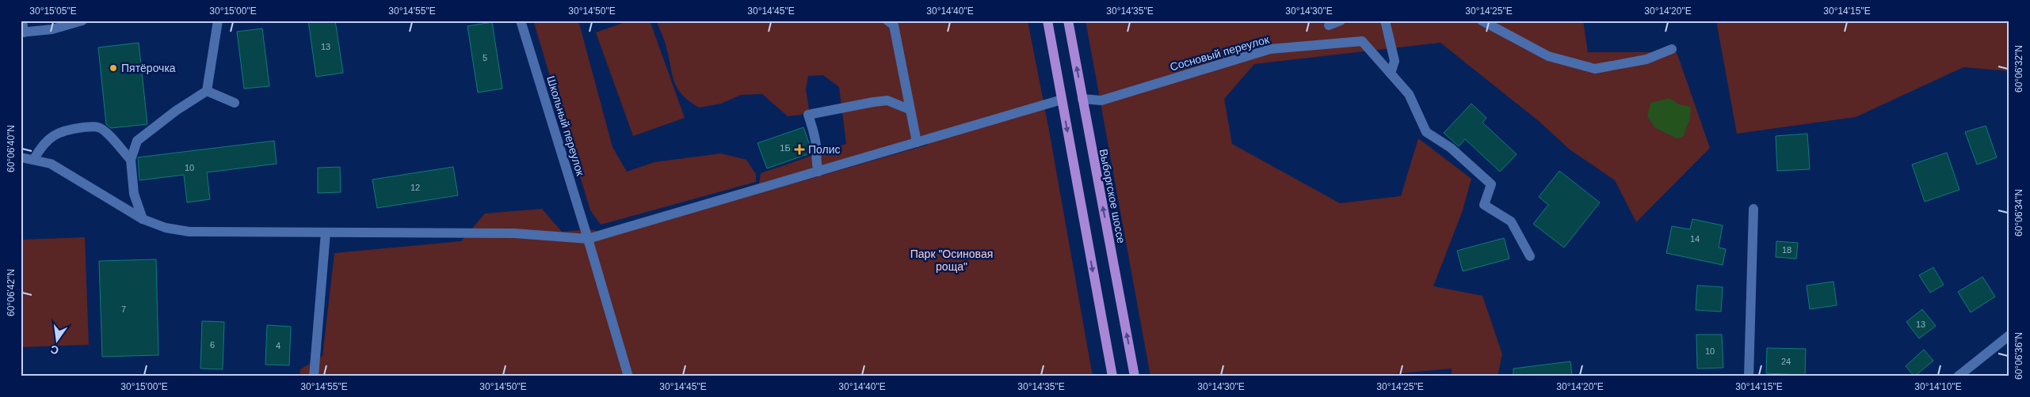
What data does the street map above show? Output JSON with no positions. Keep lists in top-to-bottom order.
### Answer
{
  "streets": {
    "main road": ["Выборгское шоссе"],
    "street": ["Сосновый переулок", "Школьный переулок"]
  },
  "crossings": [
    ["Сосновый переулок", "Выборгское шоссе"]
  ],
  "parks": ["Парк \"Осиновая роща\""],
  "places": {
    "other": ["Пятёрочка"],
    "health": ["Полис"]
  },
  "house_numbers": [
    "13",
    "5",
    "1Б",
    "10",
    "12",
    "14",
    "18",
    "7",
    "13",
    "6",
    "4",
    "10",
    "24"
  ],
  "north": "bottom",
  "coordinates": [
    "30°15'05\"E",
    "30°15'00\"E",
    "30°14'55\"E",
    "30°14'50\"E",
    "30°14'45\"E",
    "30°14'40\"E",
    "30°14'35\"E",
    "30°14'30\"E",
    "30°14'25\"E",
    "30°14'20\"E",
    "30°14'15\"E",
    "60°06'32\"N",
    "60°06'40\"N",
    "60°06'34\"N",
    "60°06'42\"N",
    "60°06'36\"N",
    "30°14'10\"E"
  ]
}
